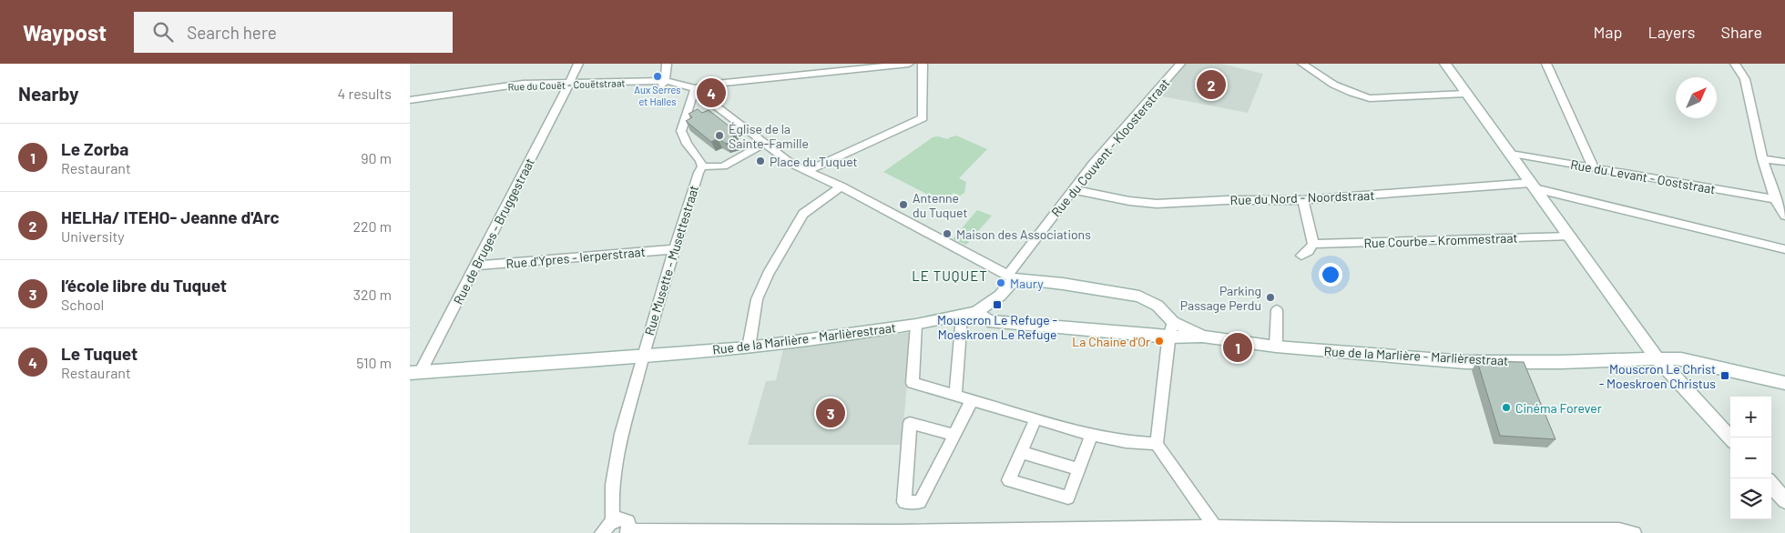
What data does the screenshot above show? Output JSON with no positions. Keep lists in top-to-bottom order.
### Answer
{
  "streets": {
    "street": [
      "Rue du Couët - Couëtstraat",
      "Rue du Couvent - Kloosterstraat",
      "Rue du Levant - Ooststraat",
      "Rue du Nord - Noordstraat",
      "Rue de Bruges - Bruggestraat",
      "Rue Courbe - Krommestraat",
      "Rue d'Ypres - Ierperstraat",
      "Rue Musette - Musettestraat",
      "Rue de la Marlière - Marlièrestraat"
    ]
  },
  "crossings": [
    ["Rue du Couët - Couëtstraat", "Rue de Bruges - Bruggestraat"],
    ["Rue du Couvent - Kloosterstraat", "Rue du Nord - Noordstraat"],
    ["Rue du Couvent - Kloosterstraat", "Rue de la Marlière - Marlièrestraat"],
    ["Rue de Bruges - Bruggestraat", "Rue d'Ypres - Ierperstraat"],
    ["Rue de Bruges - Bruggestraat", "Rue de la Marlière - Marlièrestraat"],
    ["Rue d'Ypres - Ierperstraat", "Rue Musette - Musettestraat"],
    ["Rue Musette - Musettestraat", "Rue de la Marlière - Marlièrestraat"]
  ],
  "districts": ["LE TUQUET"],
  "places": {
    "other": [
      "Aux Serres et Halles",
      "Église de la Sainte-Famille",
      "Place du Tuquet",
      "Antenne du Tuquet",
      "Maison des Associations",
      "Maury",
      "Parking Passage Perdu",
      "La Chaine d'Or",
      "Cinéma Forever"
    ],
    "transit": ["Mouscron Le Refuge - Moeskroen Le Refuge", "Mouscron Le Christ - Moeskroen Christus"]
  },
  "north": "top right",
  "page": {
    "header": "Waypost",
    "search": "Search here",
    "nav": ["Map", "Layers", "Share"],
    "heading": ["Nearby", "4 results"],
    "pins": [
      "2",
      "4",
      "1",
      "3"
    ],
    "list": [
      {
        "mark": "1",
        "name": "Le Zorba",
        "note": "Restaurant",
        "value": "90 m"
      },
      {
        "mark": "2",
        "name": "HELHa/ ITEHO- Jeanne d'Arc",
        "note": "University",
        "value": "220 m"
      },
      {
        "mark": "3",
        "name": "l’école libre du Tuquet",
        "note": "School",
        "value": "320 m"
      },
      {
        "mark": "4",
        "name": "Le Tuquet",
        "note": "Restaurant",
        "value": "510 m"
      }
    ],
    "map_buttons": ["+", "−"]
  }
}
